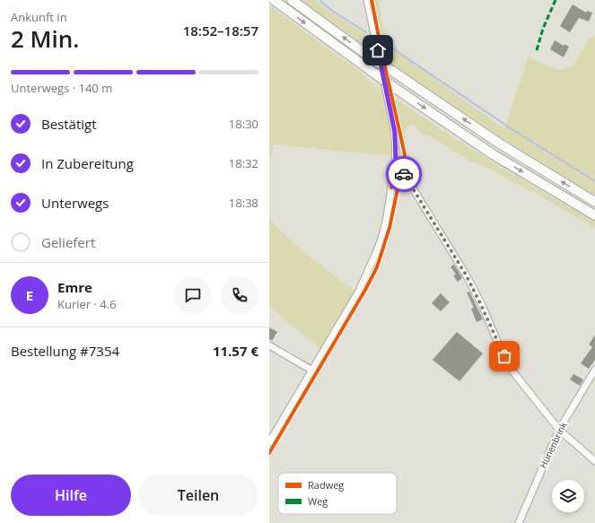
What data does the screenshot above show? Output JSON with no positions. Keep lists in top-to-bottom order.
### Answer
{
  "streets": {
    "street": ["Hünenbrink"]
  },
  "legend": ["Radweg", "Weg"],
  "page": {
    "heading": ["2 Min.", "Ankunft in", "18:52–18:57"],
    "panel": [
      "Emre",
      "Kurier · 4.6",
      "Bestellung #7354",
      "11.57 €"
    ],
    "bar": "Unterwegs · 140 m",
    "list": [
      ["Bestätigt", "18:30"],
      ["In Zubereitung", "18:32"],
      ["Unterwegs", "18:38"],
      "Geliefert"
    ],
    "round": "E",
    "buttons": ["Hilfe", "Teilen"]
  }
}
